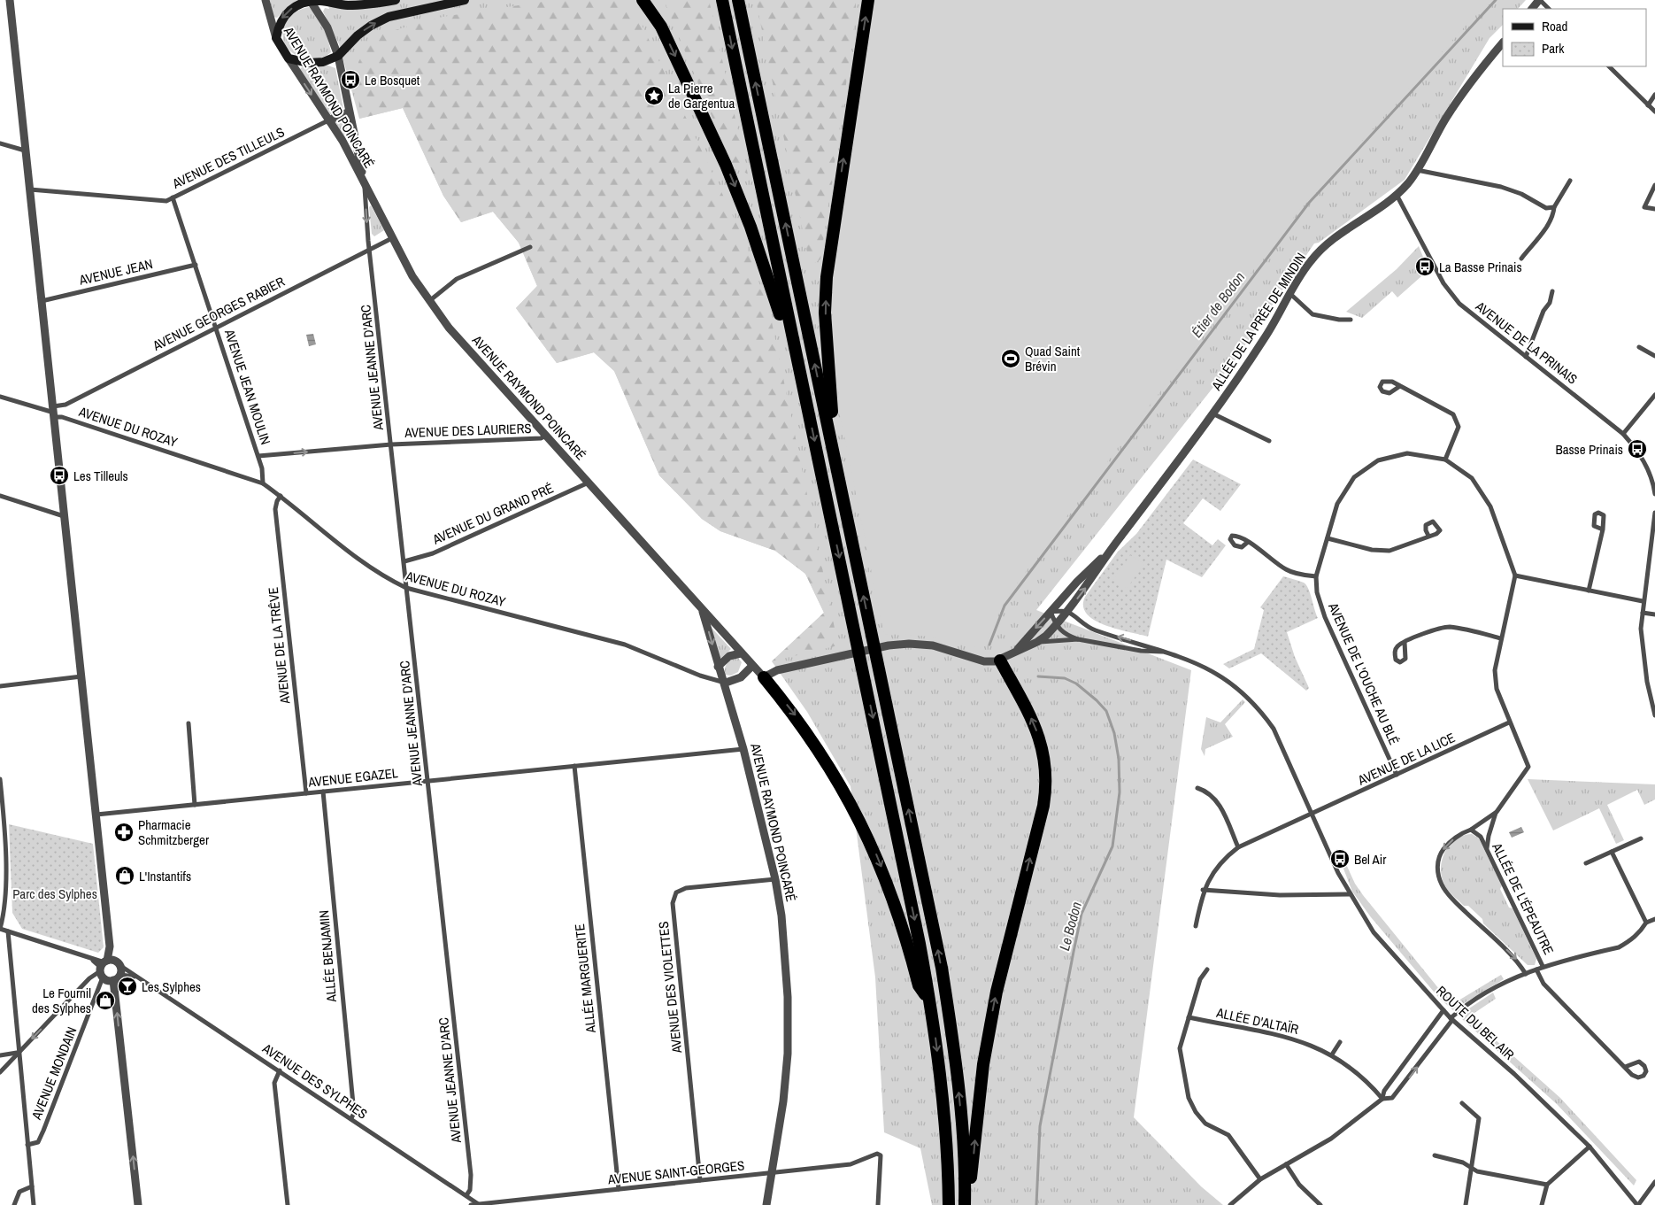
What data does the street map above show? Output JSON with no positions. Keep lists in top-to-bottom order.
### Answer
{
  "streets": {
    "main road": ["AVENUE RAYMOND POINCARÉ"],
    "street": [
      "AVENUE DES TILLEULS",
      "AVENUE JEAN",
      "AVENUE GEORGES RABIER",
      "ALLÉE DE LA PRÉE DE MINDIN",
      "AVENUE DE LA PRINAIS",
      "AVENUE JEANNE D'ARC",
      "AVENUE JEAN MOULIN",
      "AVENUE DU ROZAY",
      "AVENUE DES LAURIERS",
      "AVENUE DU GRAND PRÉ",
      "AVENUE DE LA TRÊVE",
      "AVENUE DE L'OUCHE AU BLÉ",
      "AVENUE DE LA LICE",
      "AVENUE EGAZEL",
      "ALLÉE DE L'ÉPEAUTRE",
      "ALLÉE BENJAMIN",
      "ALLÉE MARGUERITE",
      "AVENUE DES VIOLETTES",
      "ALLÉE D'ALTAÏR",
      "ROUTE DU BEL AIR",
      "AVENUE MONDAIN",
      "AVENUE DES SYLPHES",
      "AVENUE SAINT-GEORGES"
    ]
  },
  "crossings": [
    ["AVENUE RAYMOND POINCARÉ", "AVENUE DES TILLEULS"],
    ["AVENUE RAYMOND POINCARÉ", "AVENUE GEORGES RABIER"],
    ["AVENUE RAYMOND POINCARÉ", "AVENUE JEANNE D'ARC"],
    ["AVENUE RAYMOND POINCARÉ", "AVENUE DU ROZAY"],
    ["AVENUE RAYMOND POINCARÉ", "AVENUE DES LAURIERS"],
    ["AVENUE RAYMOND POINCARÉ", "AVENUE DU GRAND PRÉ"],
    ["AVENUE RAYMOND POINCARÉ", "AVENUE EGAZEL"],
    ["AVENUE RAYMOND POINCARÉ", "AVENUE DES VIOLETTES"],
    ["AVENUE RAYMOND POINCARÉ", "AVENUE SAINT-GEORGES"],
    ["AVENUE DES TILLEULS", "AVENUE JEAN MOULIN"],
    ["AVENUE JEAN", "AVENUE JEAN MOULIN"],
    ["AVENUE GEORGES RABIER", "AVENUE JEANNE D'ARC"],
    ["AVENUE GEORGES RABIER", "AVENUE JEAN MOULIN"],
    ["AVENUE GEORGES RABIER", "AVENUE DU ROZAY"],
    ["ALLÉE DE LA PRÉE DE MINDIN", "AVENUE DE LA PRINAIS"],
    ["AVENUE JEANNE D'ARC", "AVENUE DU ROZAY"],
    ["AVENUE JEANNE D'ARC", "AVENUE DES LAURIERS"],
    ["AVENUE JEANNE D'ARC", "AVENUE DU GRAND PRÉ"],
    ["AVENUE JEANNE D'ARC", "AVENUE EGAZEL"],
    ["AVENUE JEANNE D'ARC", "AVENUE DES SYLPHES"],
    ["AVENUE JEAN MOULIN", "AVENUE DU ROZAY"],
    ["AVENUE JEAN MOULIN", "AVENUE DES LAURIERS"],
    ["AVENUE DU ROZAY", "AVENUE DE LA TRÊVE"],
    ["AVENUE DE LA TRÊVE", "AVENUE EGAZEL"],
    ["AVENUE DE L'OUCHE AU BLÉ", "AVENUE DE LA LICE"],
    ["AVENUE DE LA LICE", "ROUTE DU BEL AIR"],
    ["AVENUE EGAZEL", "ALLÉE BENJAMIN"],
    ["AVENUE EGAZEL", "ALLÉE MARGUERITE"],
    ["ALLÉE BENJAMIN", "AVENUE DES SYLPHES"],
    ["ALLÉE MARGUERITE", "AVENUE SAINT-GEORGES"],
    ["AVENUE DES VIOLETTES", "AVENUE SAINT-GEORGES"],
    ["AVENUE DES SYLPHES", "AVENUE SAINT-GEORGES"]
  ],
  "one_way": ["AVENUE DES LAURIERS"],
  "water": ["Étier de Bodon", "Le Bodon"],
  "parks": ["Parc des Sylphes"],
  "places": {
    "bus stop": [
      "Le Bosquet",
      "La Basse Prinais",
      "Basse Prinais",
      "Les Tilleuls",
      "Bel Air"
    ],
    "place": ["La Pierre de Gargentua"],
    "sports": ["Quad Saint Brévin"],
    "pharmacy": ["Pharmacie Schmitzberger"],
    "shop": ["L'Instantifs", "Le Fournil des Sylphes"],
    "bar": ["Les Sylphes"]
  },
  "legend": ["Road", "Park"]
}
